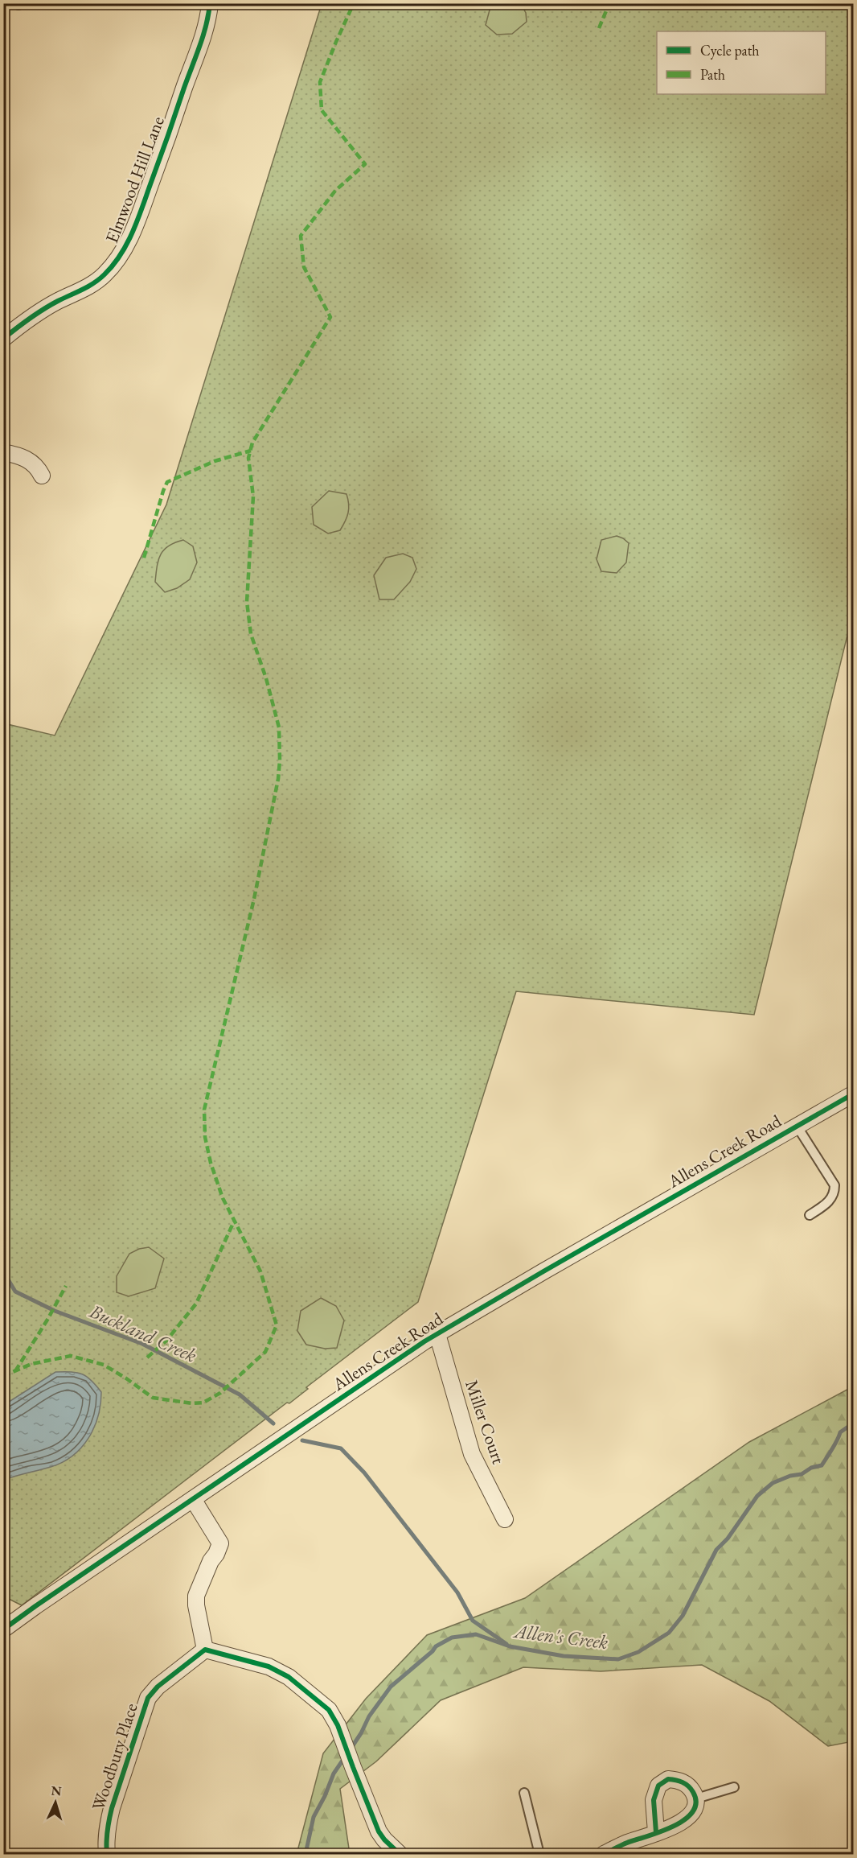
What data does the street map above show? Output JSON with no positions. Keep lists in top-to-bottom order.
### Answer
{
  "streets": {
    "street": [
      "Elmwood Hill Lane",
      "Allens Creek Road",
      "Miller Court",
      "Woodbury Place"
    ]
  },
  "crossings": [
    ["Allens Creek Road", "Miller Court"]
  ],
  "water": ["Buckland Creek", "Allen's Creek"],
  "legend": ["Cycle path", "Path"],
  "north": "top"
}
